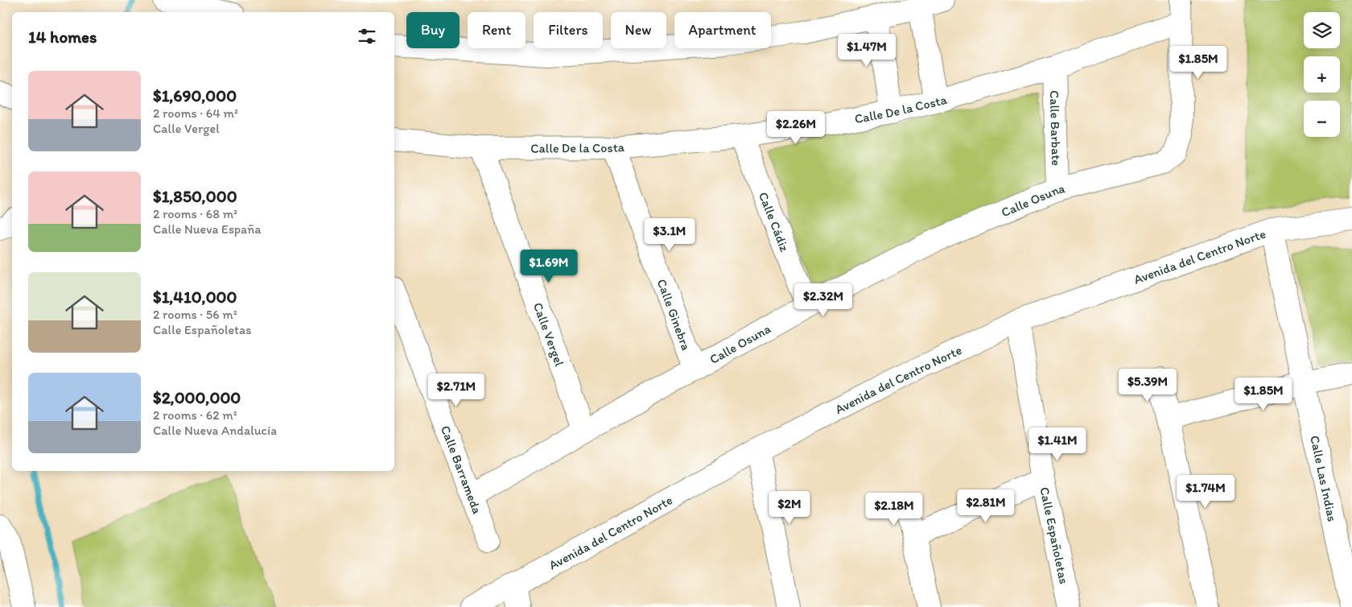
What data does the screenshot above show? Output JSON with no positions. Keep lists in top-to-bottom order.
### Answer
{
  "streets": {
    "street": [
      "Calle De la Costa",
      "Calle Barbate",
      "Calle Osuna",
      "Calle Cádiz",
      "Avenida del Centro Norte",
      "Calle Ginebra",
      "Calle Vergel",
      "Calle Barrameda",
      "Calle Las Indias",
      "Calle Españoletas"
    ]
  },
  "crossings": [
    ["Calle De la Costa", "Calle Barbate"],
    ["Calle De la Costa", "Calle Osuna"],
    ["Calle De la Costa", "Calle Cádiz"],
    ["Calle De la Costa", "Calle Ginebra"],
    ["Calle De la Costa", "Calle Vergel"],
    ["Calle Barbate", "Calle Osuna"],
    ["Calle Osuna", "Calle Cádiz"],
    ["Calle Osuna", "Calle Ginebra"],
    ["Calle Osuna", "Calle Vergel"],
    ["Calle Osuna", "Calle Barrameda"],
    ["Avenida del Centro Norte", "Calle Las Indias"],
    ["Avenida del Centro Norte", "Calle Españoletas"]
  ],
  "page": {
    "map_buttons": ["+", "−"],
    "chip": [
      "Buy",
      "Rent",
      "Filters",
      "New",
      "Apartment"
    ],
    "heading": "14 homes",
    "price": [
      "$1.47M",
      "$1.85M",
      "$2.26M",
      "$3.1M",
      "$1.69M",
      "$2.32M",
      "$5.39M",
      "$2.71M",
      "$1.85M",
      "$1.41M",
      "$1.74M",
      "$2.81M",
      "$2M",
      "$2.18M"
    ],
    "list": [
      {
        "name": "$1,690,000",
        "note": "2 rooms · 64 m² · Calle Vergel"
      },
      {
        "name": "$1,850,000",
        "note": "2 rooms · 68 m² · Calle Nueva España"
      },
      {
        "name": "$1,410,000",
        "note": "2 rooms · 56 m² · Calle Españoletas"
      },
      {
        "name": "$2,000,000",
        "note": "2 rooms · 62 m² · Calle Nueva Andalucía"
      }
    ]
  }
}
